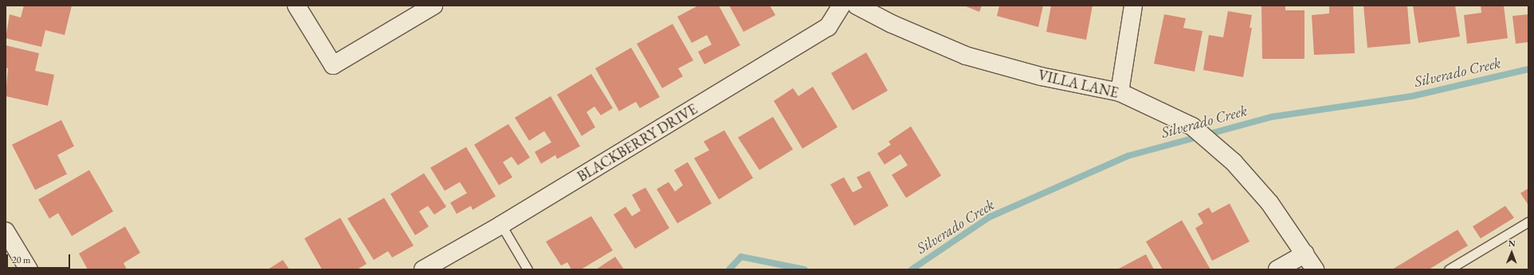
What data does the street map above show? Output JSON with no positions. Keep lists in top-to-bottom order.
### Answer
{
  "streets": {
    "street": ["VILLA LANE", "BLACKBERRY DRIVE"]
  },
  "water": ["Silverado Creek"],
  "scale_bar": "20 m",
  "north": "top"
}
